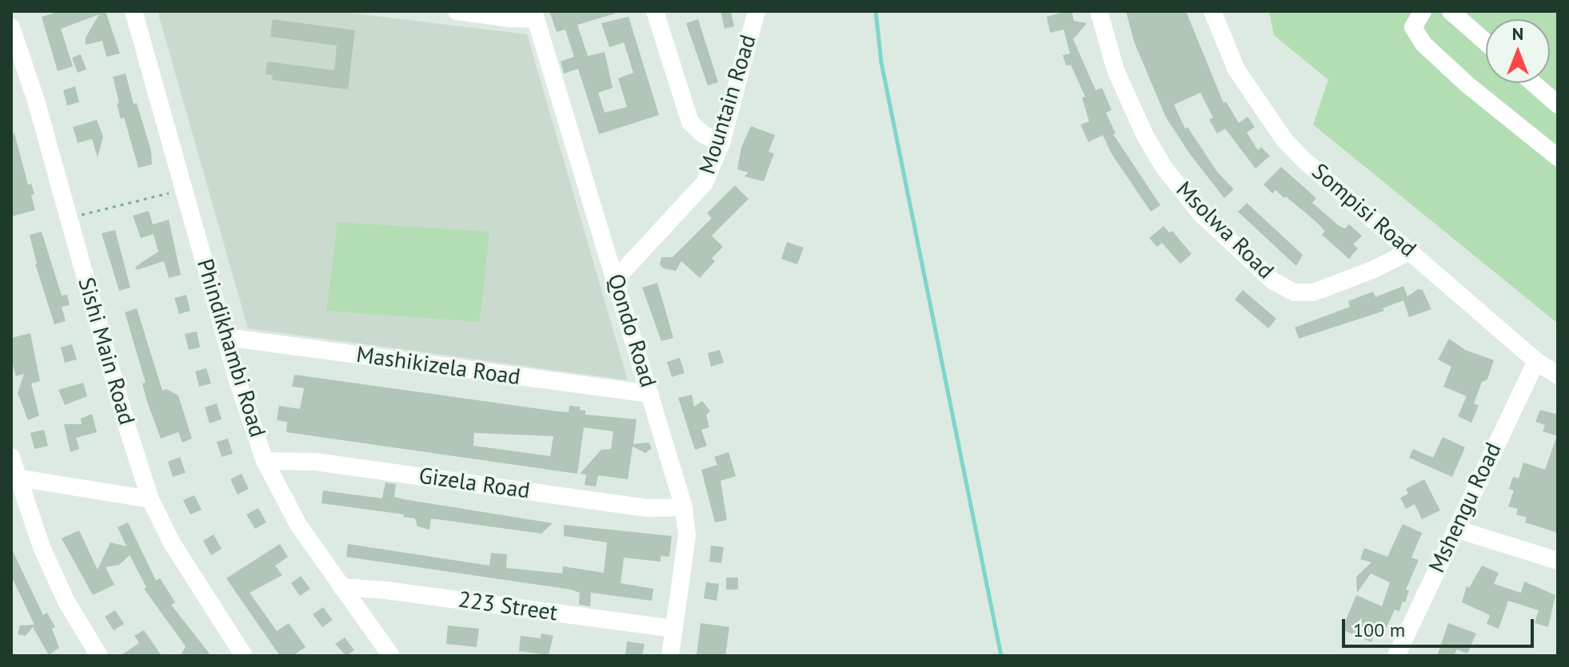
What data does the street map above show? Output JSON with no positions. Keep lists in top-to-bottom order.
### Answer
{
  "streets": {
    "street": [
      "Mountain Road",
      "Sompisi Road",
      "Msolwa Road",
      "Qondo Road",
      "Phindikhambi Road",
      "Sishi Main Road",
      "Mashikizela Road",
      "Gizela Road",
      "Mshengu Road",
      "223 Street"
    ]
  },
  "crossings": [
    ["Mountain Road", "Qondo Road"],
    ["Sompisi Road", "Msolwa Road"],
    ["Sompisi Road", "Mshengu Road"],
    ["Qondo Road", "Mashikizela Road"],
    ["Qondo Road", "Gizela Road"],
    ["Qondo Road", "223 Street"],
    ["Phindikhambi Road", "Mashikizela Road"],
    ["Phindikhambi Road", "Gizela Road"],
    ["Phindikhambi Road", "223 Street"]
  ],
  "scale_bar": "100 m",
  "north": "top"
}
